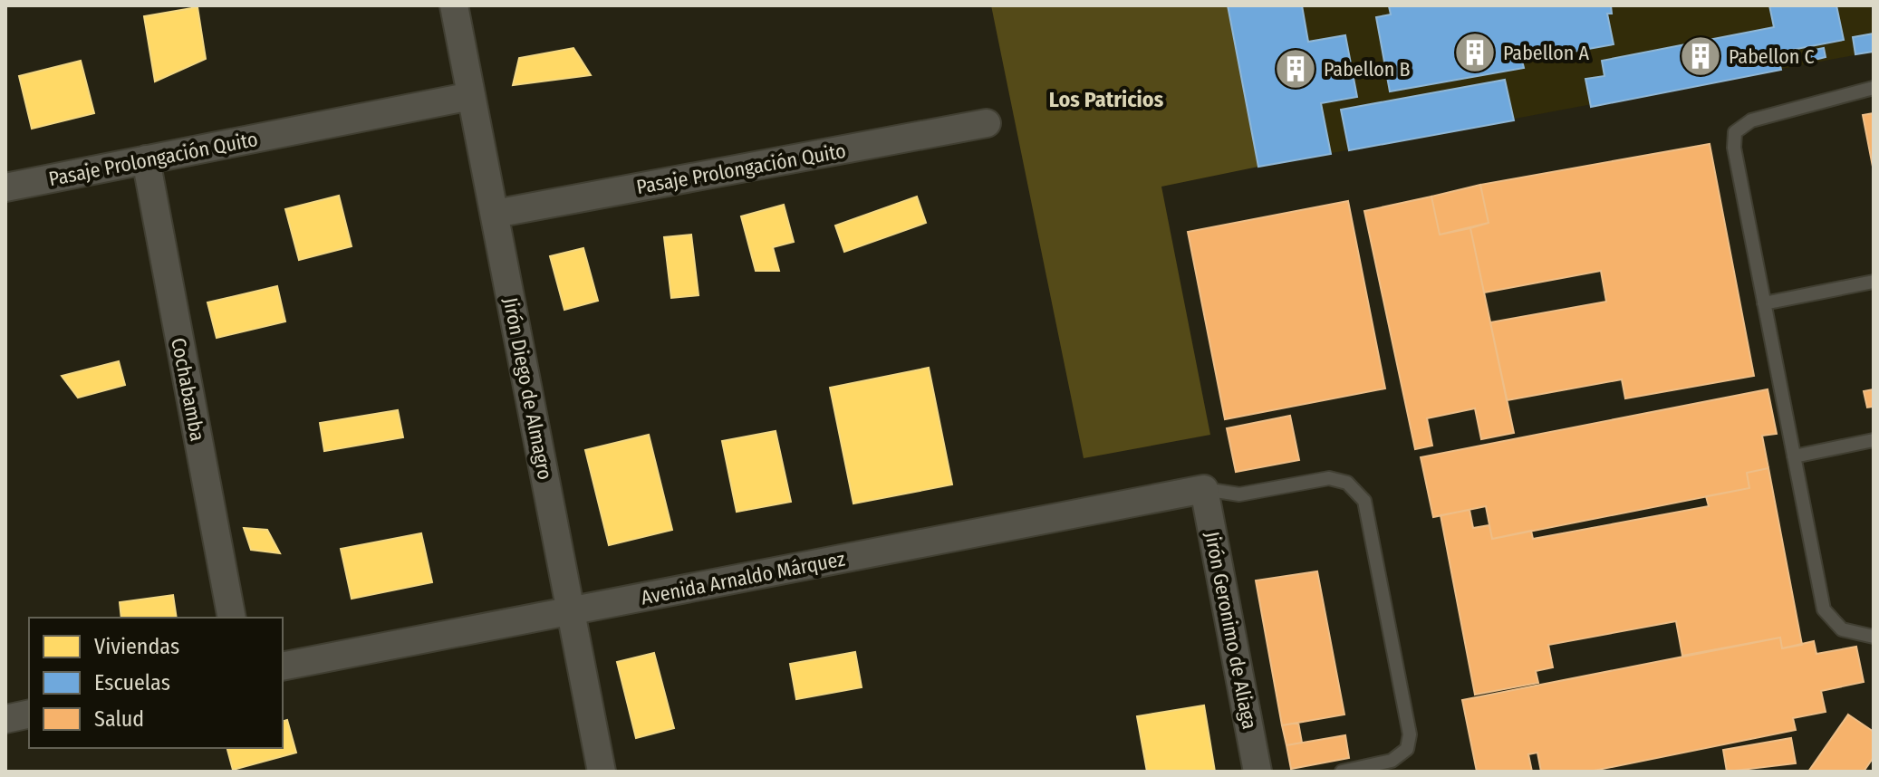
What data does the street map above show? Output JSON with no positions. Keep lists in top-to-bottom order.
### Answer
{
  "streets": {
    "street": [
      "Pasaje Prolongación Quito",
      "Jirón Diego de Almagro",
      "Cochabamba",
      "Avenida Arnaldo Márquez",
      "Jirón Geronimo de Aliaga"
    ]
  },
  "crossings": [
    ["Pasaje Prolongación Quito", "Jirón Diego de Almagro"],
    ["Pasaje Prolongación Quito", "Cochabamba"],
    ["Jirón Diego de Almagro", "Avenida Arnaldo Márquez"],
    ["Avenida Arnaldo Márquez", "Jirón Geronimo de Aliaga"]
  ],
  "districts": ["Los Patricios"],
  "places": {
    "building": ["Pabellon A", "Pabellon C", "Pabellon B"]
  },
  "legend": ["Viviendas", "Escuelas", "Salud"]
}
